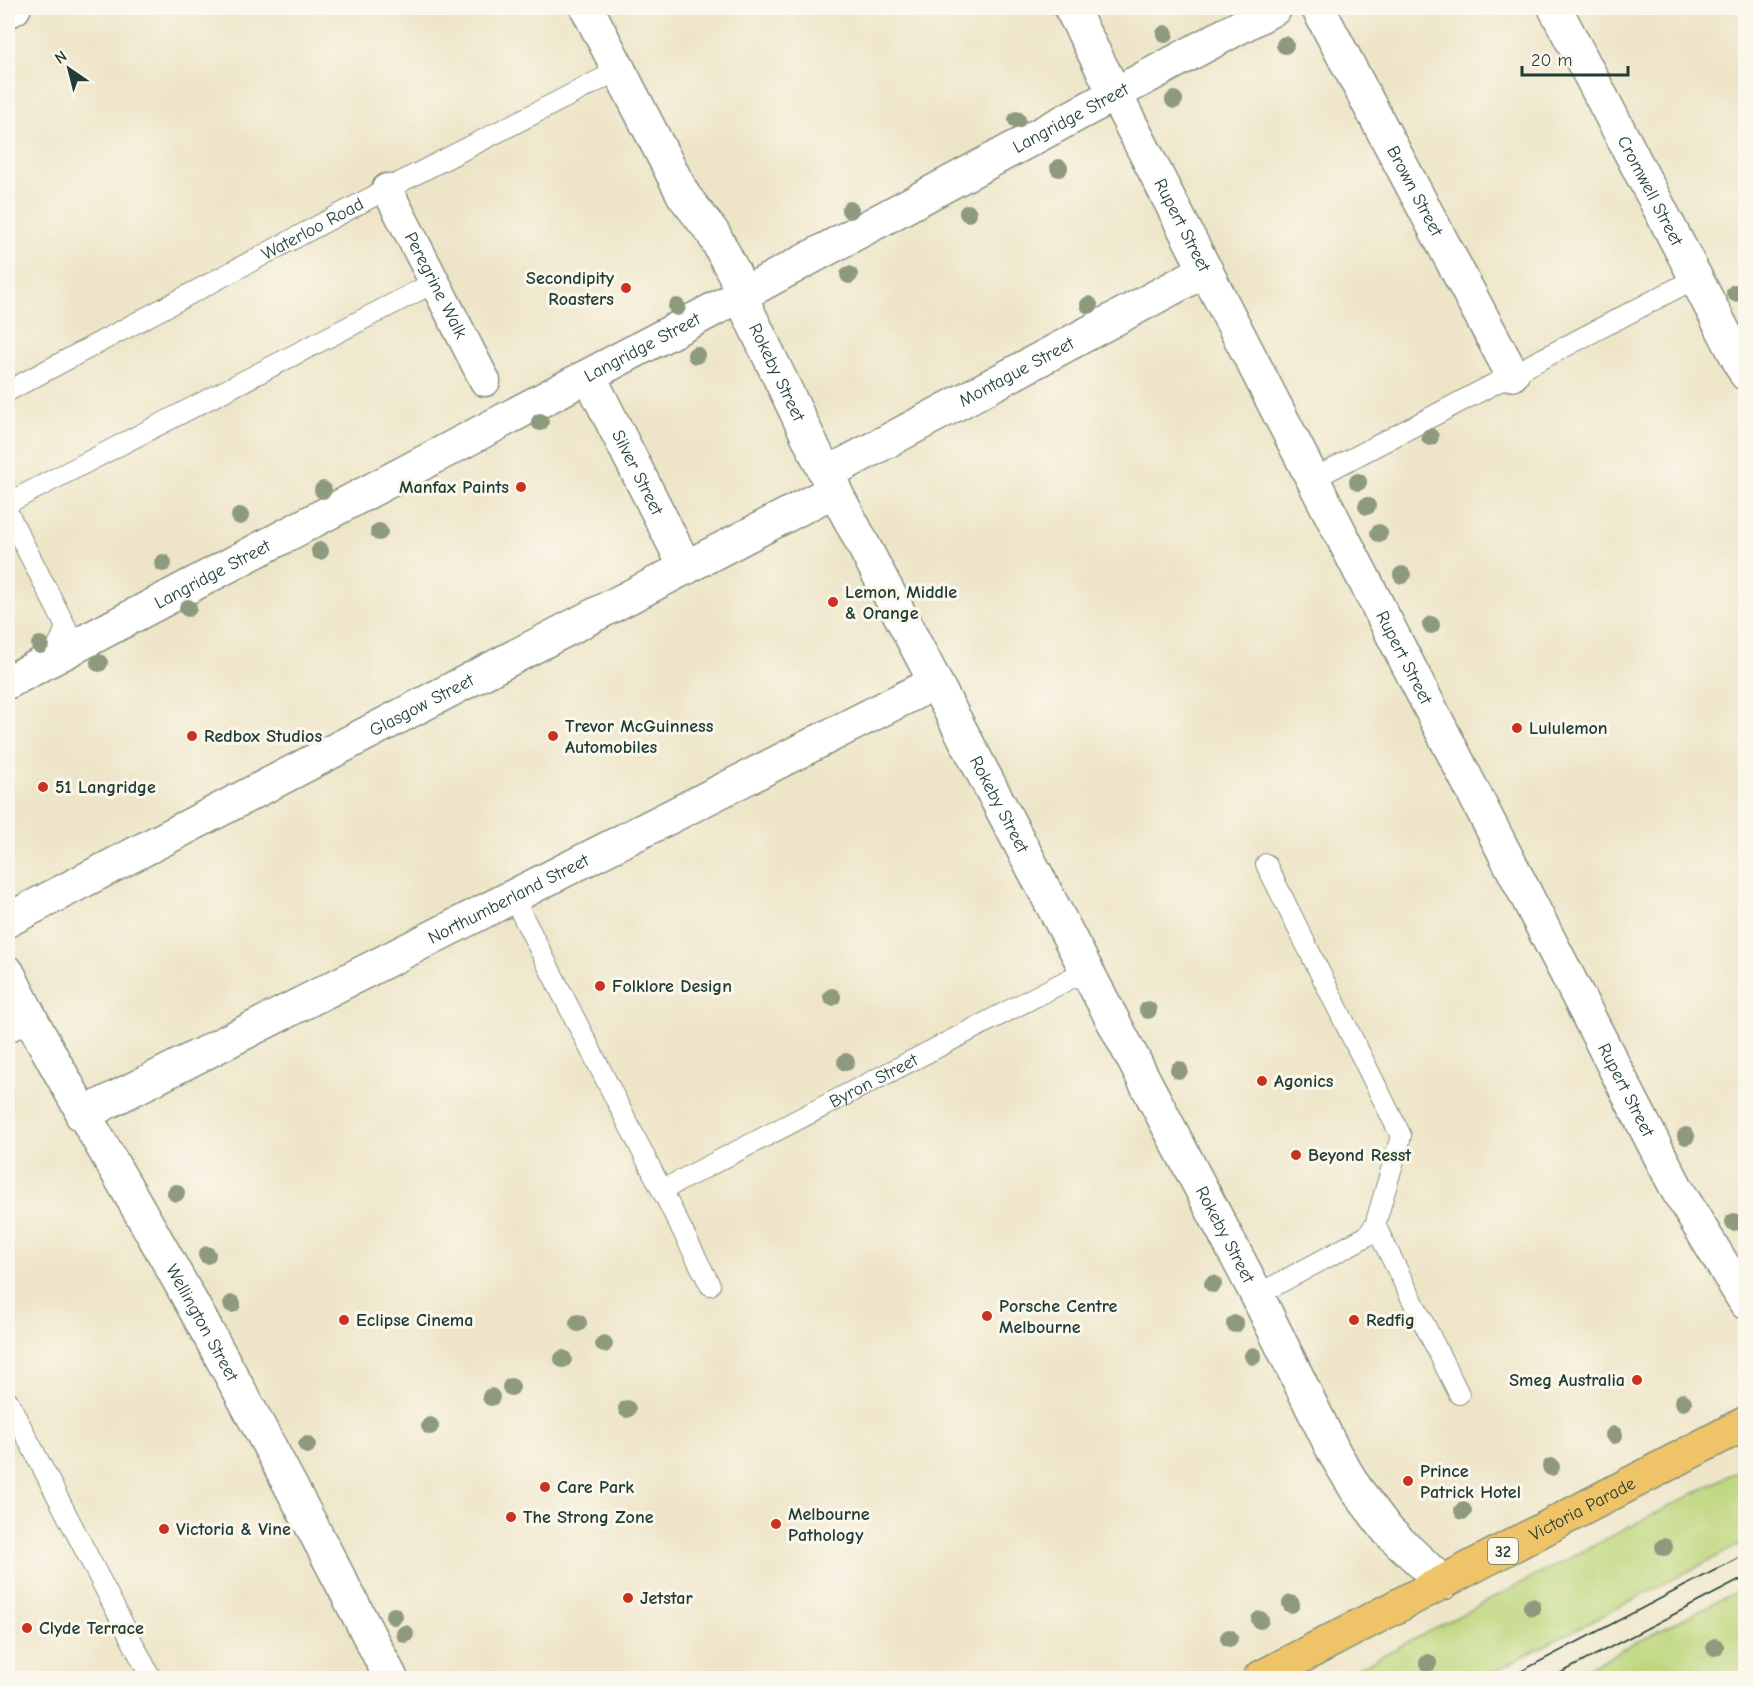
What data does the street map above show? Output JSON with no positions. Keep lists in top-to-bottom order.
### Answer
{
  "streets": {
    "main road": ["Victoria Parade", "32"],
    "street": [
      "Langridge Street",
      "Brown Street",
      "Cromwell Street",
      "Rupert Street",
      "Peregrine Walk",
      "Montague Street",
      "Rokeby Street",
      "Silver Street",
      "Glasgow Street",
      "Northumberland Street",
      "Wellington Street"
    ],
    "lane": ["Waterloo Road", "Byron Street"]
  },
  "crossings": [
    ["Langridge Street", "Rupert Street"],
    ["Langridge Street", "Rokeby Street"],
    ["Langridge Street", "Silver Street"],
    ["Rupert Street", "Montague Street"],
    ["Waterloo Road", "Peregrine Walk"],
    ["Waterloo Road", "Rokeby Street"],
    ["Montague Street", "Rokeby Street"],
    ["Montague Street", "Glasgow Street"],
    ["Rokeby Street", "Glasgow Street"],
    ["Rokeby Street", "Northumberland Street"],
    ["Rokeby Street", "Byron Street"],
    ["Rokeby Street", "Victoria Parade"],
    ["Silver Street", "Glasgow Street"],
    ["Northumberland Street", "Wellington Street"]
  ],
  "places": [
    "Secondipity Roasters",
    "Manfax Paints",
    "Lemon, Middle & Orange",
    "Lululemon",
    "Redbox Studios",
    "Trevor McGuinness Automobiles",
    "51 Langridge",
    "Folklore Design",
    "Agonics",
    "Beyond Resst",
    "Porsche Centre Melbourne",
    "Eclipse Cinema",
    "Redfig",
    "Smeg Australia",
    "Prince Patrick Hotel",
    "Care Park",
    "The Strong Zone",
    "Melbourne Pathology",
    "Victoria & Vine",
    "Jetstar",
    "Clyde Terrace"
  ],
  "scale_bar": "20 m",
  "north": "top left"
}
